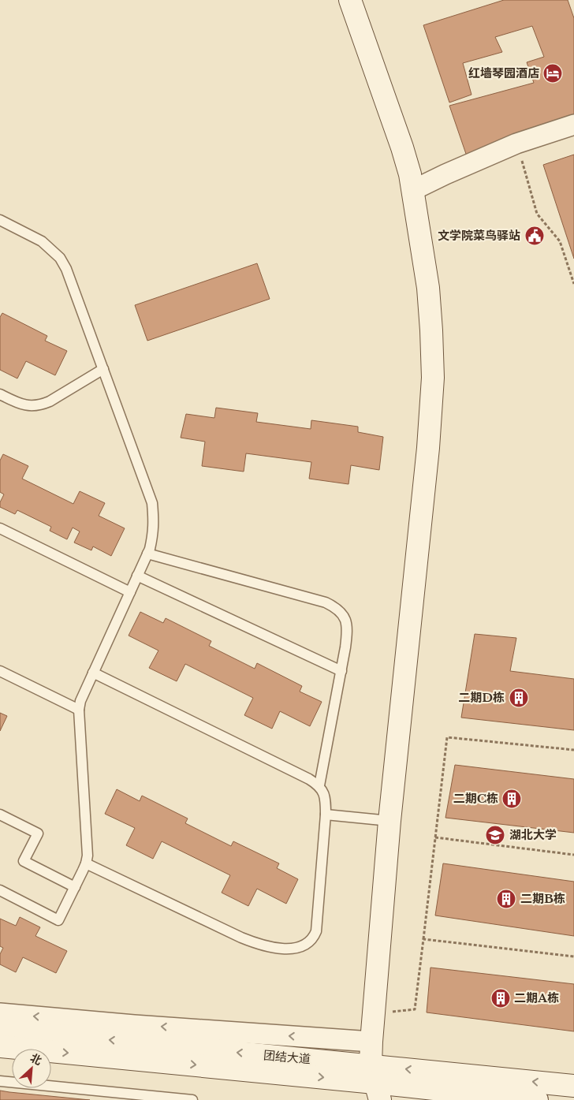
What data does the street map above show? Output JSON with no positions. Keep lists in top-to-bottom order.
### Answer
{
  "streets": {
    "main road": ["团结大道"]
  },
  "places": {
    "hotel": ["红墙琴园酒店"],
    "public building": ["文学院菜鸟驿站"],
    "building": [
      "二期D栋",
      "二期C栋",
      "二期B栋",
      "二期A栋"
    ],
    "school or university": ["湖北大学"]
  },
  "north": "top right"
}
